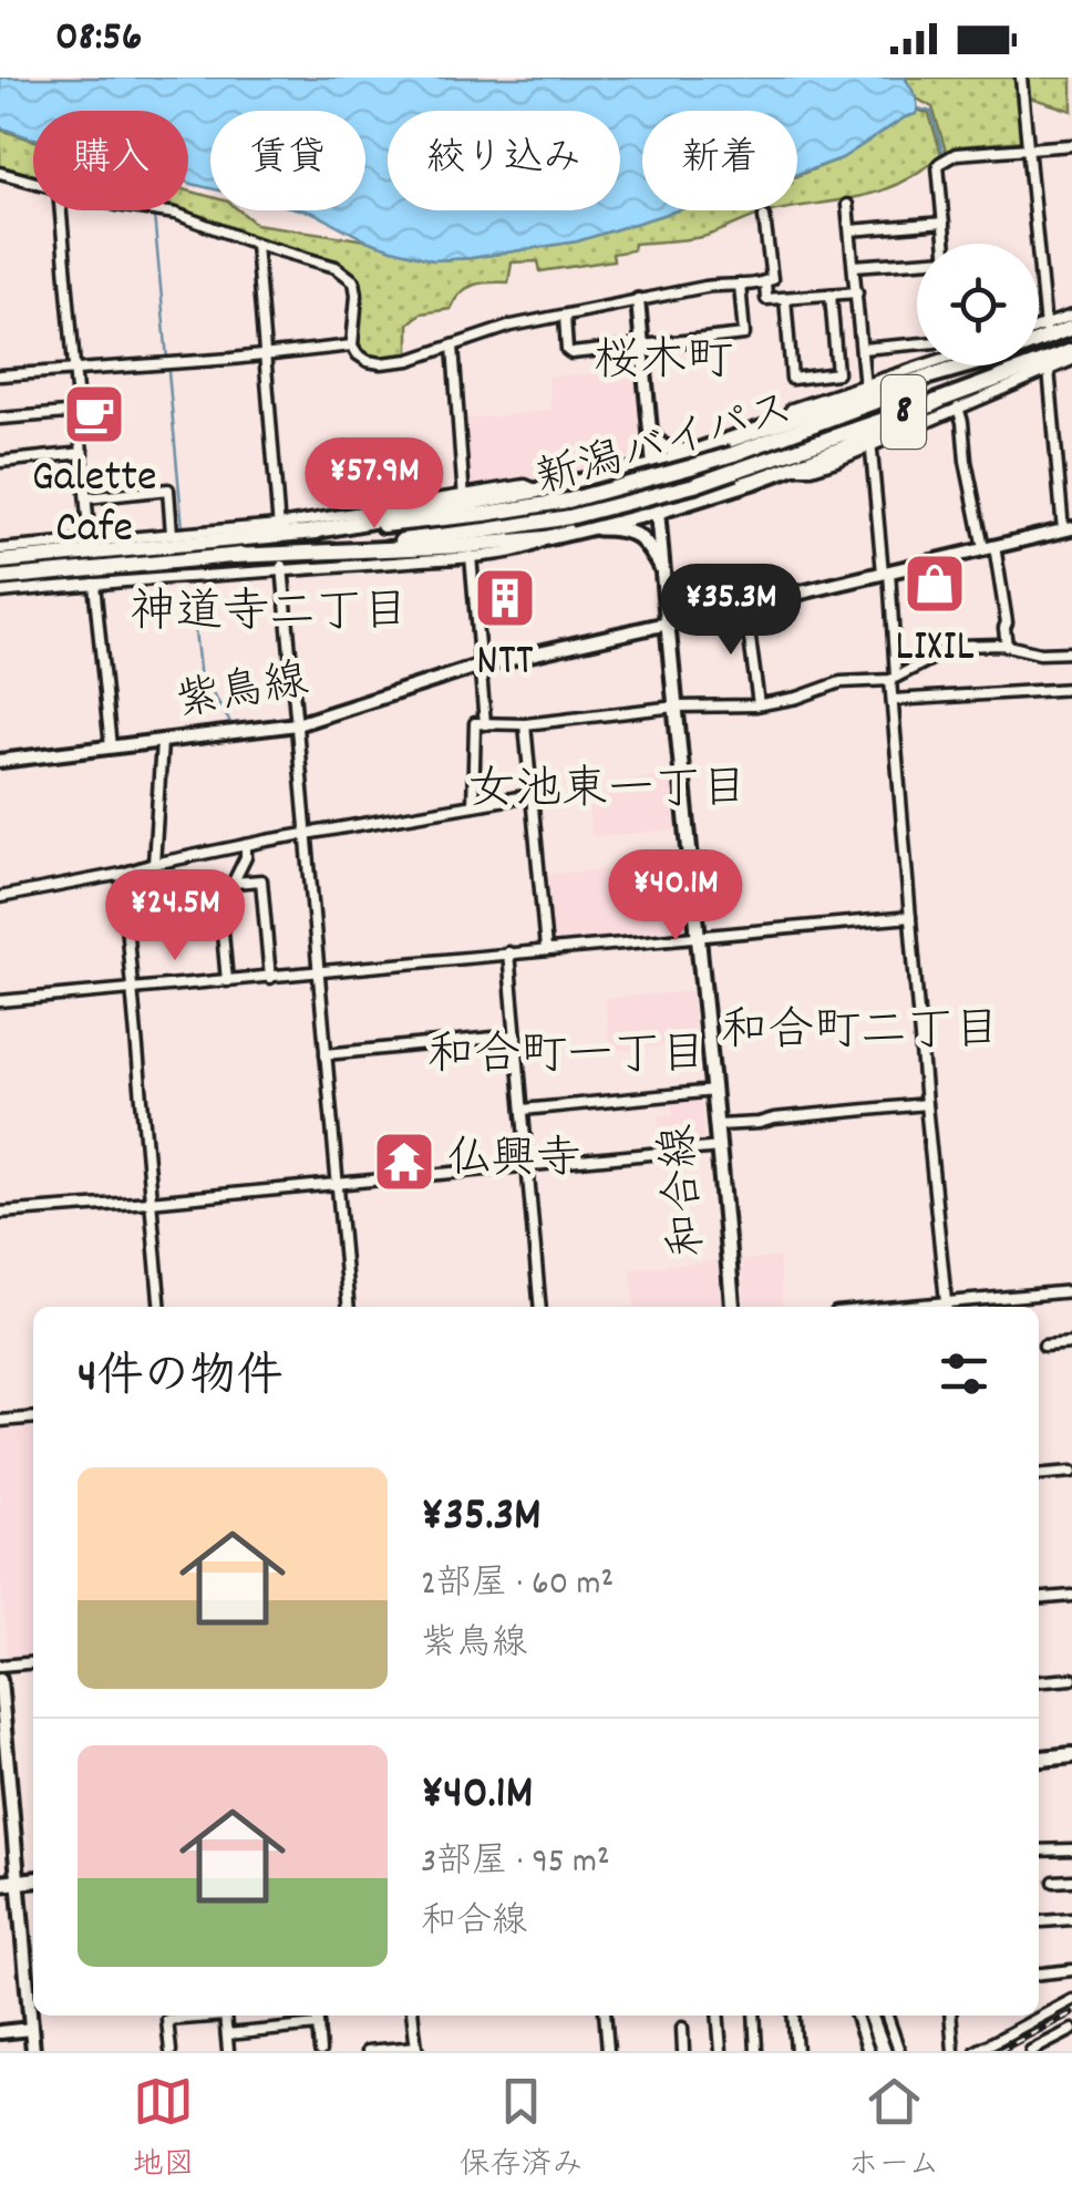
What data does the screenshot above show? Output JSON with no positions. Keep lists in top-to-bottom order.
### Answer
{
  "streets": {
    "main road": ["8", "新潟バイパス", "和合線"],
    "street": ["紫鳥線"]
  },
  "crossings": [
    ["紫鳥線", "和合線"]
  ],
  "districts": [
    "桜木町",
    "神道寺二丁目",
    "女池東一丁目",
    "和合町二丁目",
    "和合町一丁目"
  ],
  "places": {
    "cafe": ["Galette Cafe"],
    "shop": ["LIXIL"],
    "building": ["NTT"],
    "temple": ["仏興寺"]
  },
  "page": {
    "status": "08:56",
    "chip": [
      "購入",
      "賃貸",
      "絞り込み",
      "新着"
    ],
    "price": [
      "¥57.9M",
      "¥35.3M",
      "¥40.1M",
      "¥24.5M"
    ],
    "heading": "4件の物件",
    "list": [
      {
        "name": "¥35.3M",
        "note": "2部屋 · 60 m² · 紫鳥線"
      },
      {
        "name": "¥40.1M",
        "note": "3部屋 · 95 m² · 和合線"
      }
    ],
    "tabs": ["地図", "保存済み", "ホーム"]
  }
}
